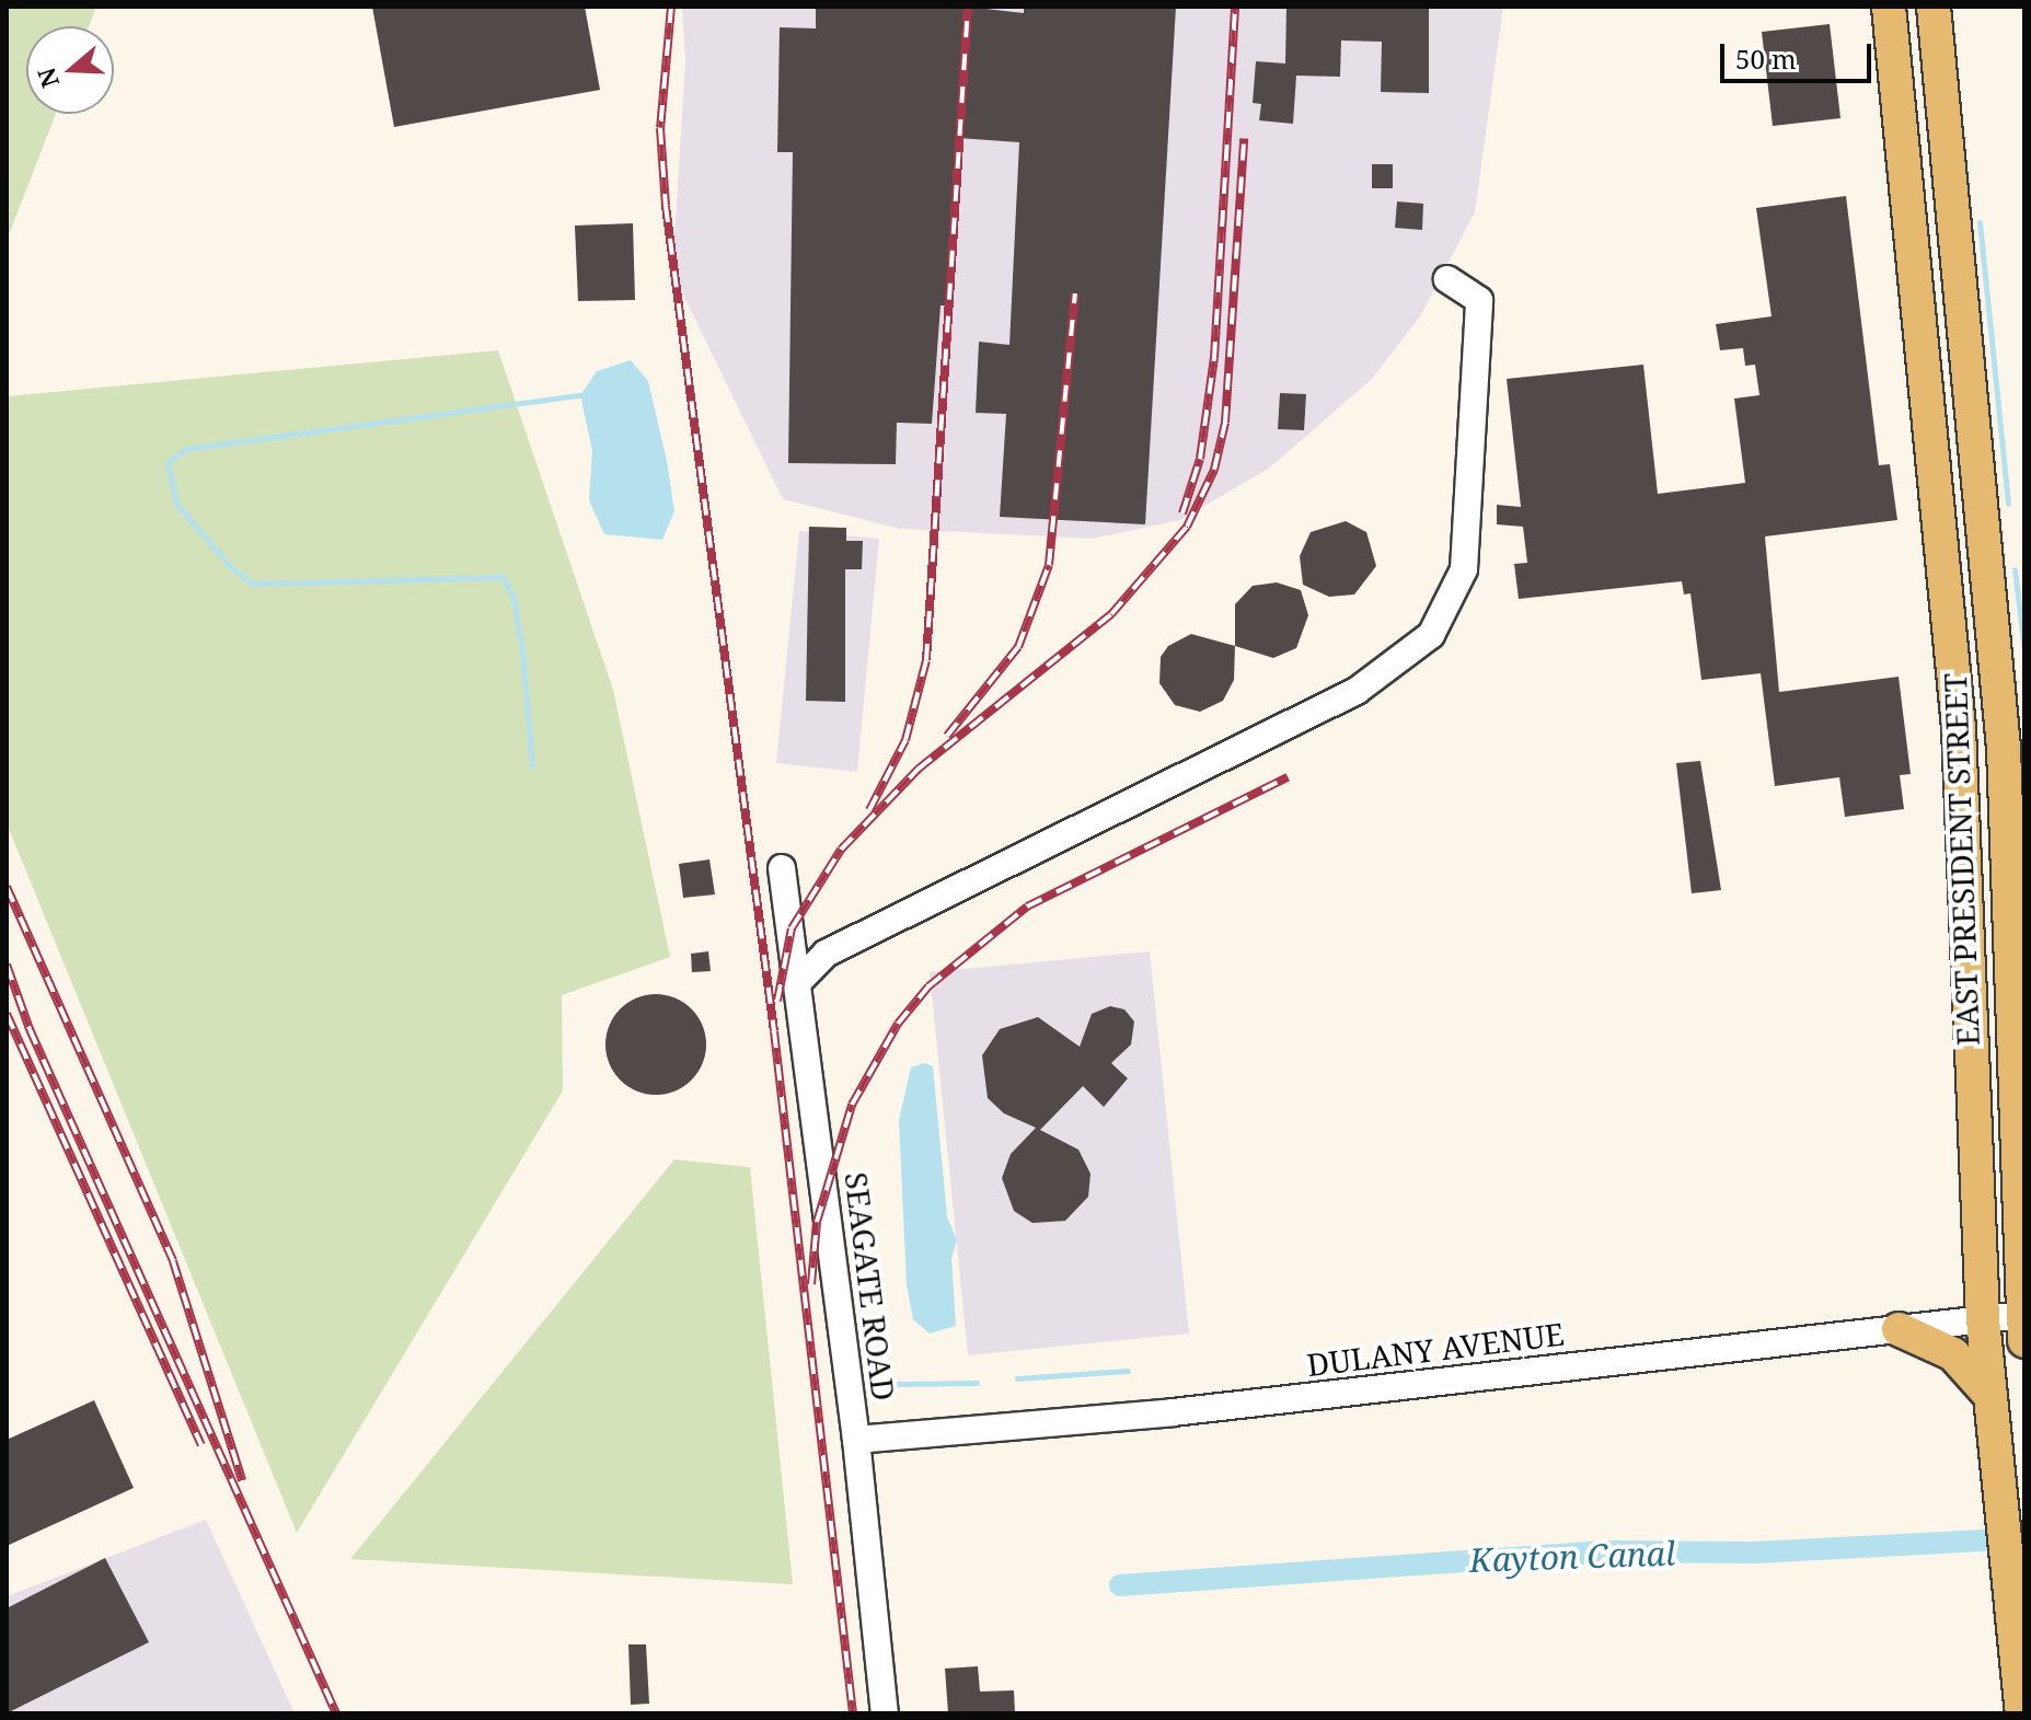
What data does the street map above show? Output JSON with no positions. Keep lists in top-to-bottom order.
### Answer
{
  "streets": {
    "main road": ["EAST PRESIDENT STREET"],
    "street": ["SEAGATE ROAD", "DULANY AVENUE"]
  },
  "crossings": [
    ["EAST PRESIDENT STREET", "DULANY AVENUE"],
    ["SEAGATE ROAD", "DULANY AVENUE"]
  ],
  "water": ["Kayton Canal"],
  "scale_bar": "50 m",
  "north": "left"
}
